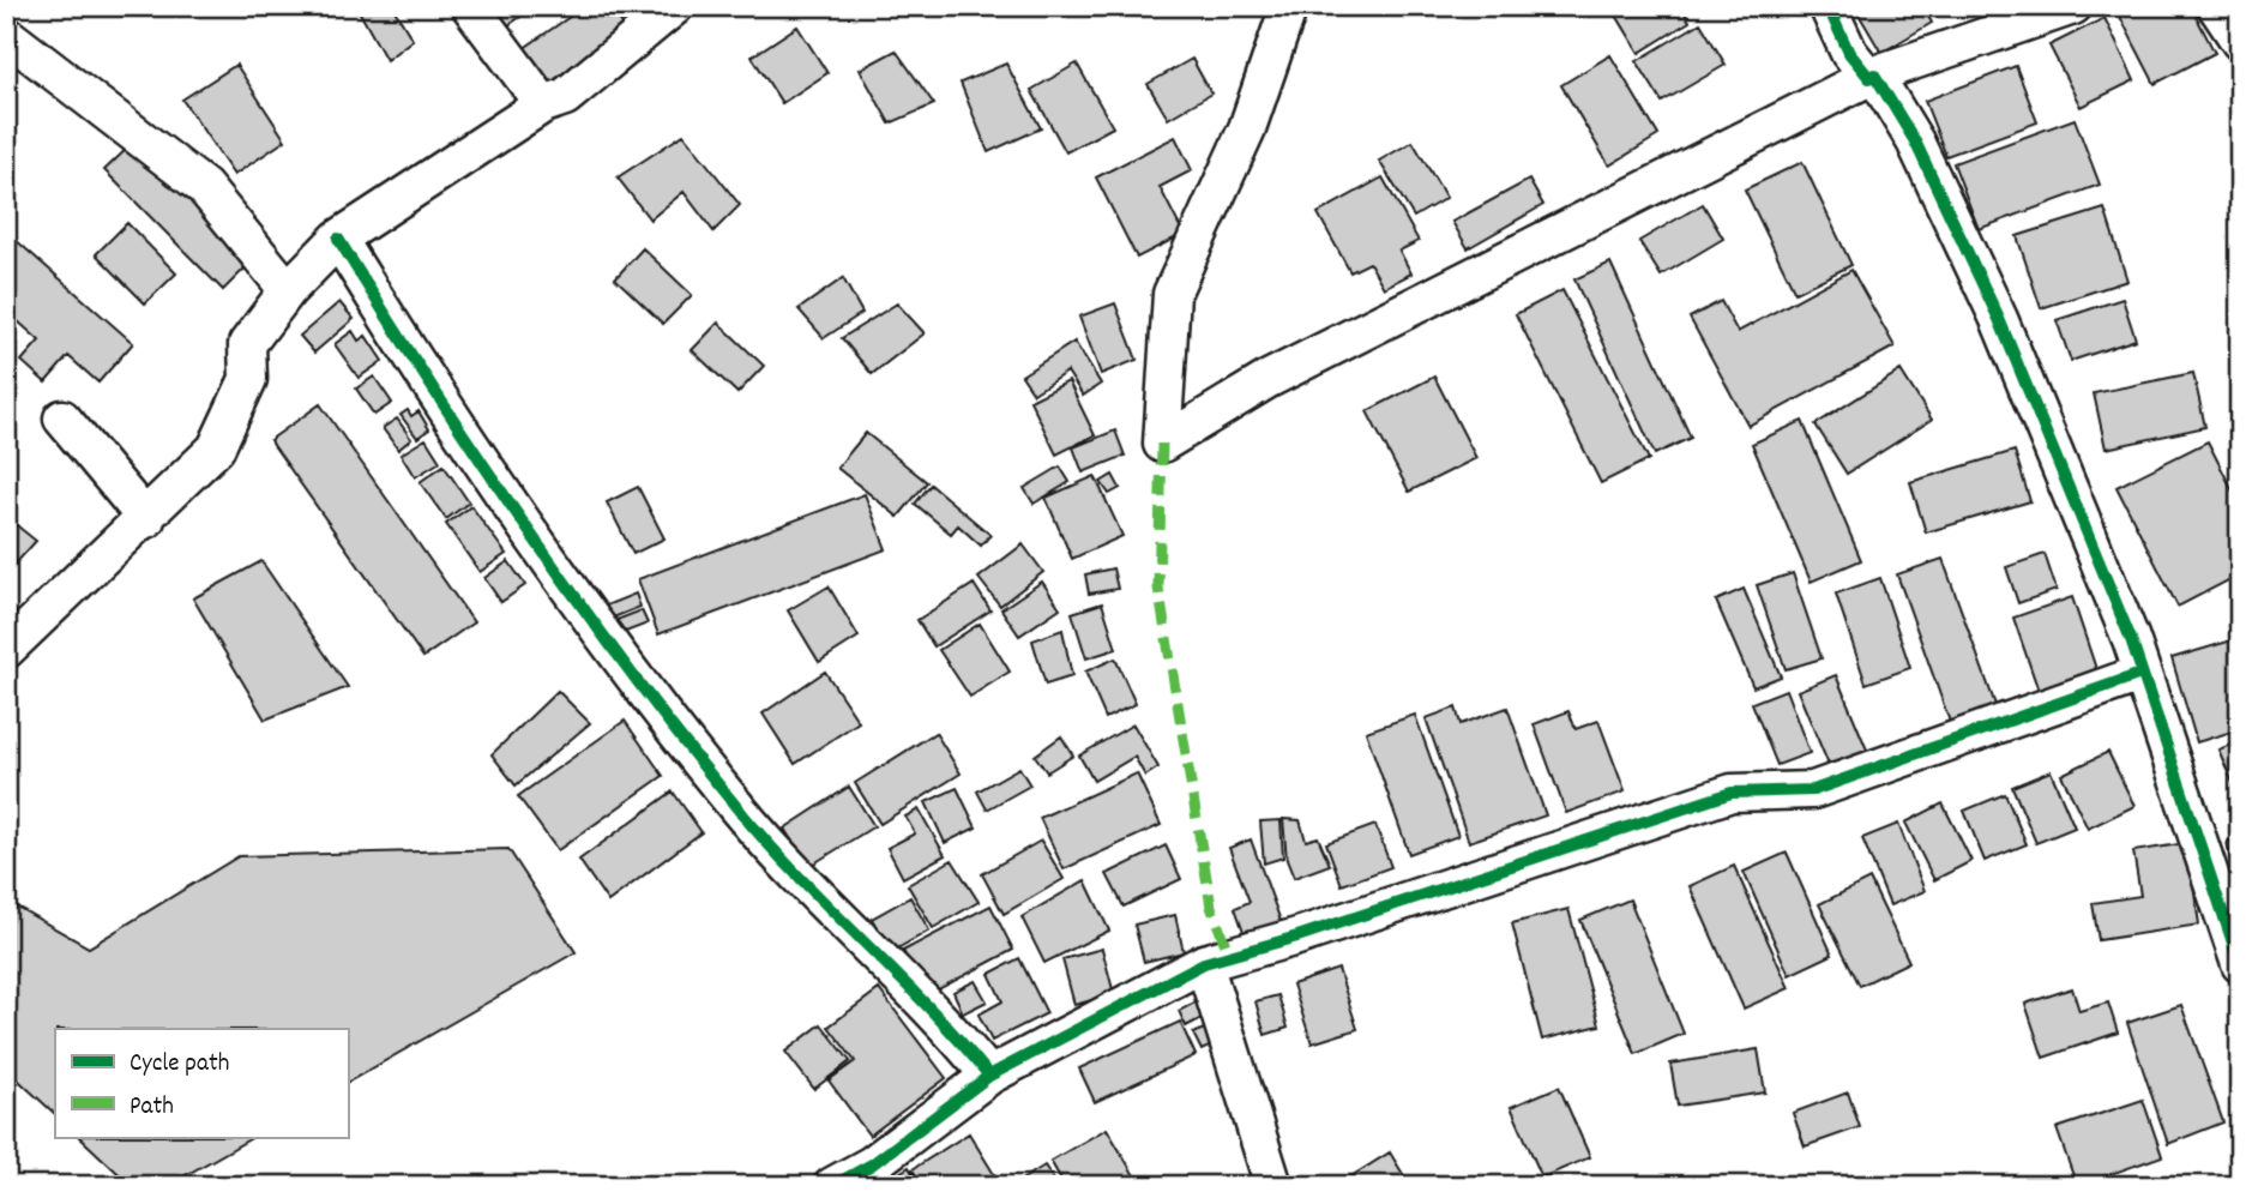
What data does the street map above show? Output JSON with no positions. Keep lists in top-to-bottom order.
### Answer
{
  "legend": ["Cycle path", "Path"]
}
